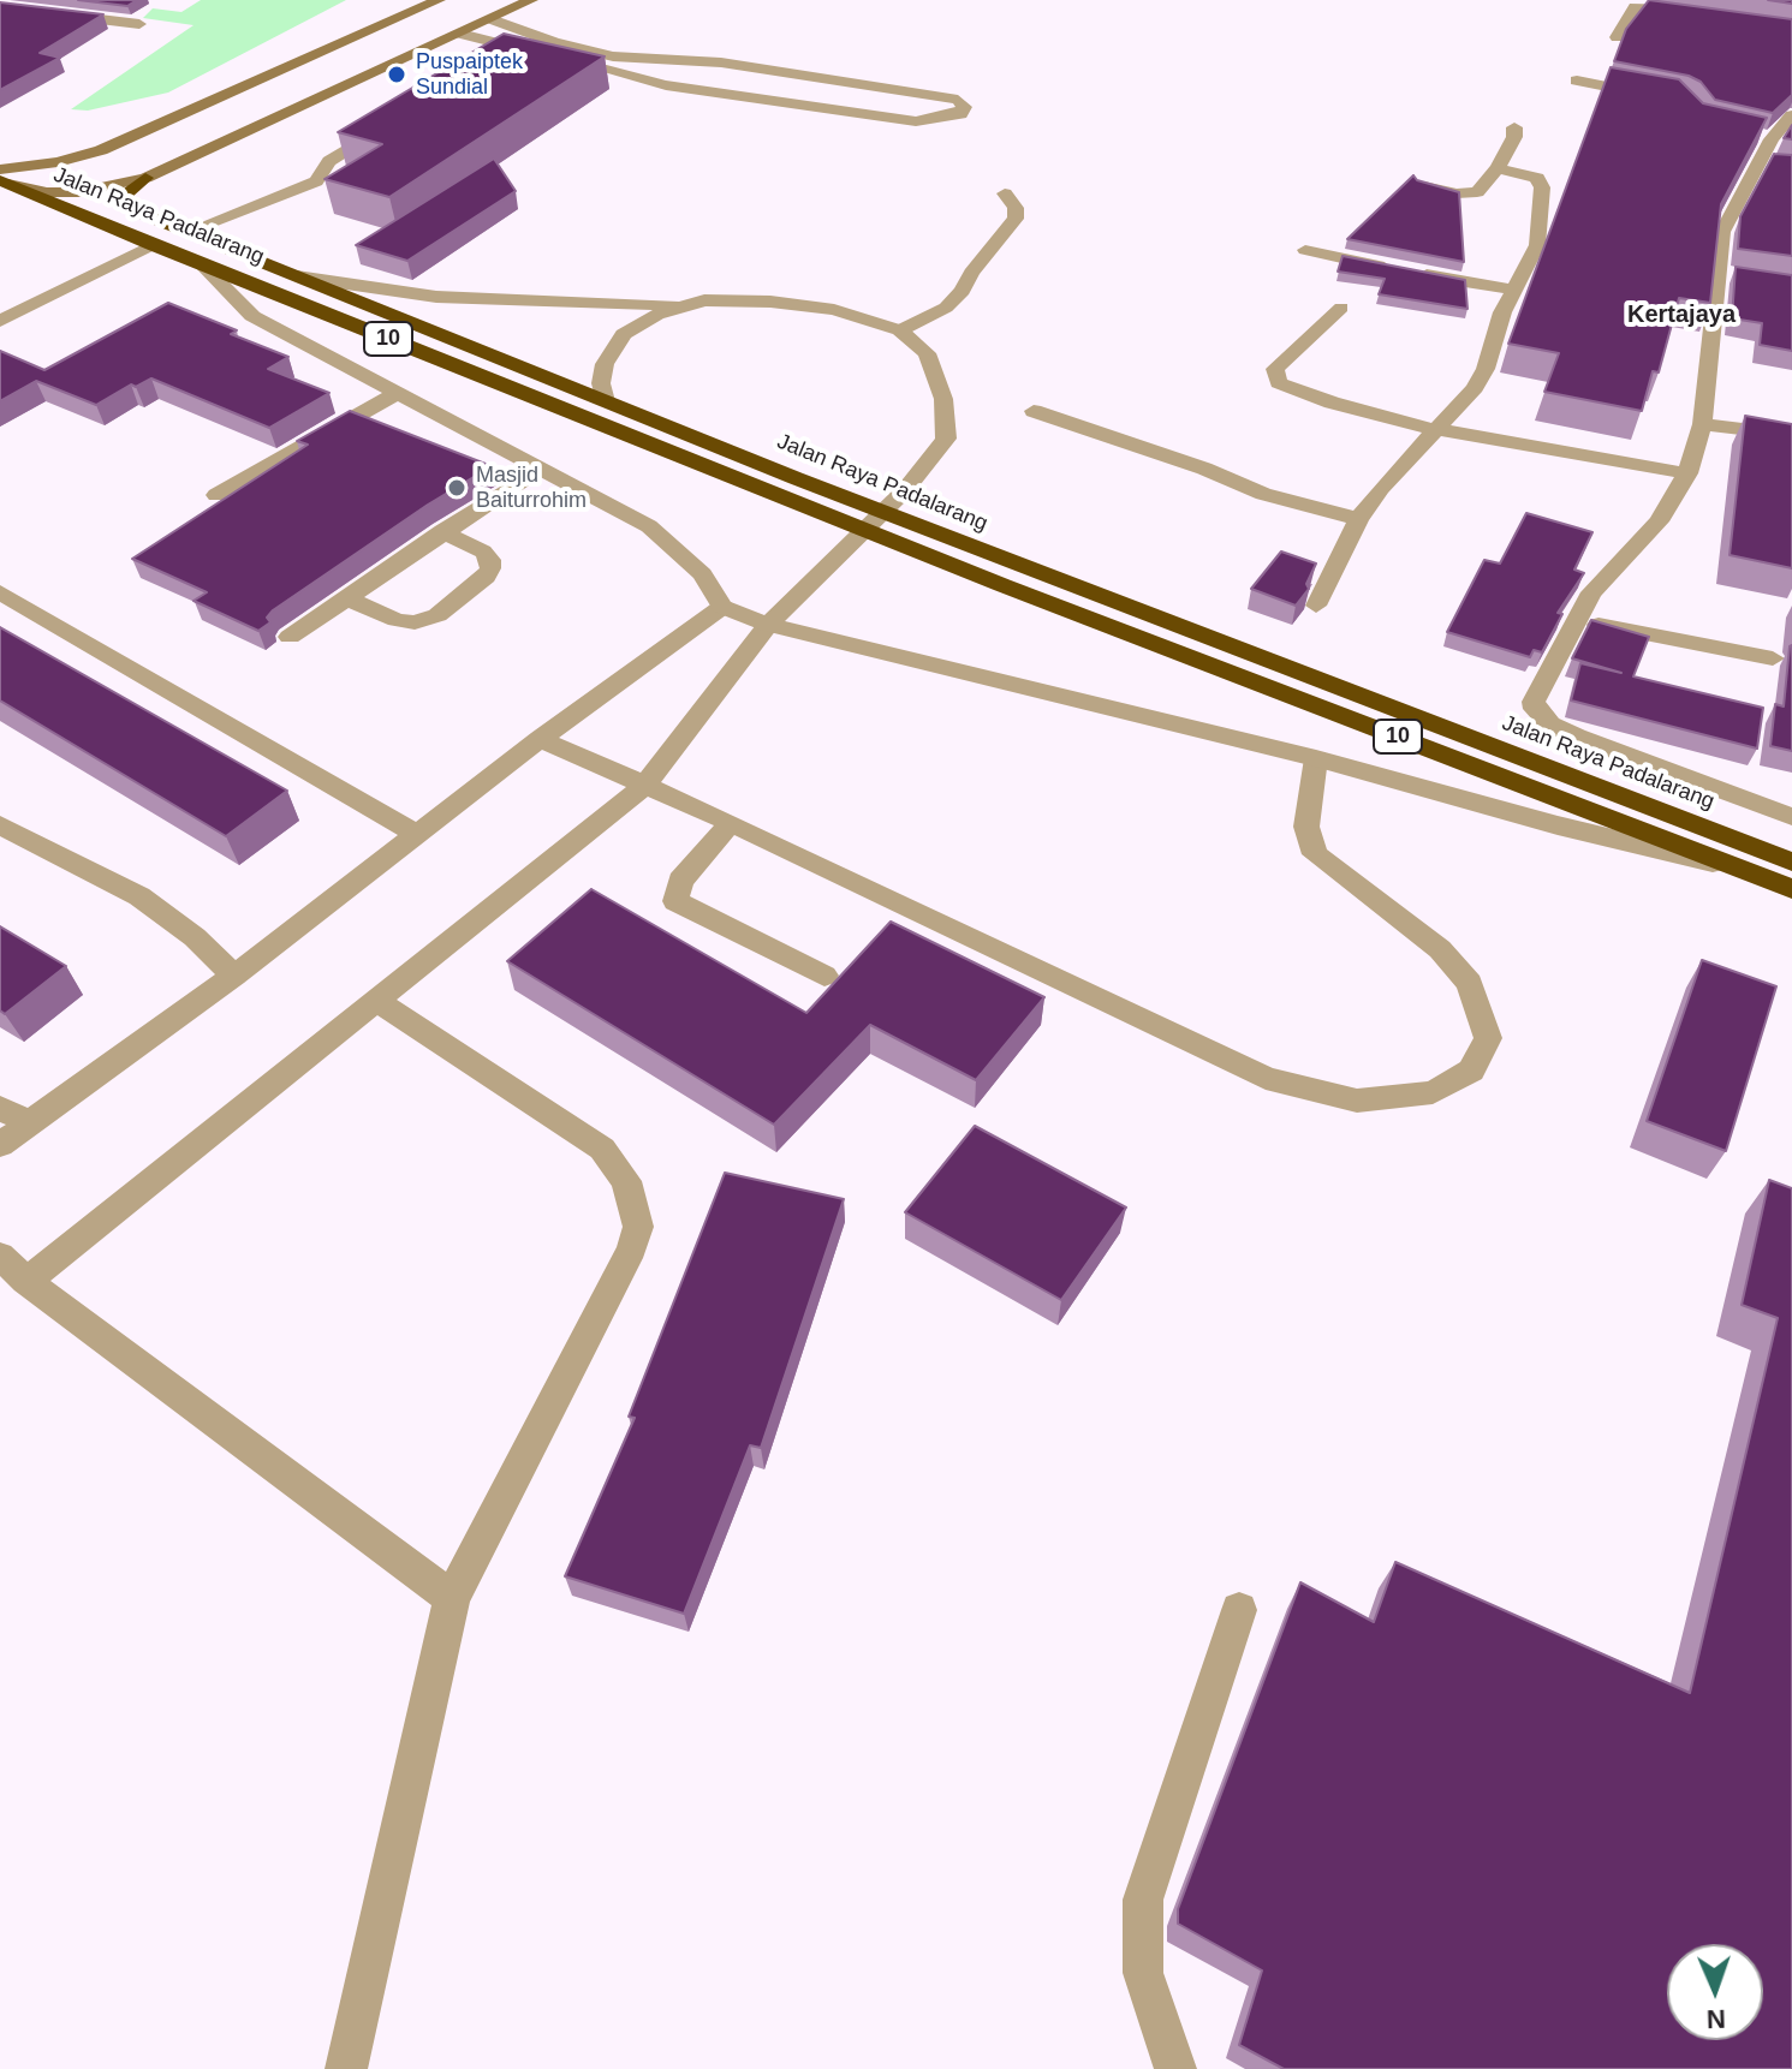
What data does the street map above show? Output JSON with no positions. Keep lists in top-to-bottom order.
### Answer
{
  "streets": {
    "highway": ["Jalan Raya Padalarang", "10"]
  },
  "districts": ["Kertajaya"],
  "places": ["Puspaiptek Sundial", "Masjid Baiturrohim"],
  "north": "bottom"
}
